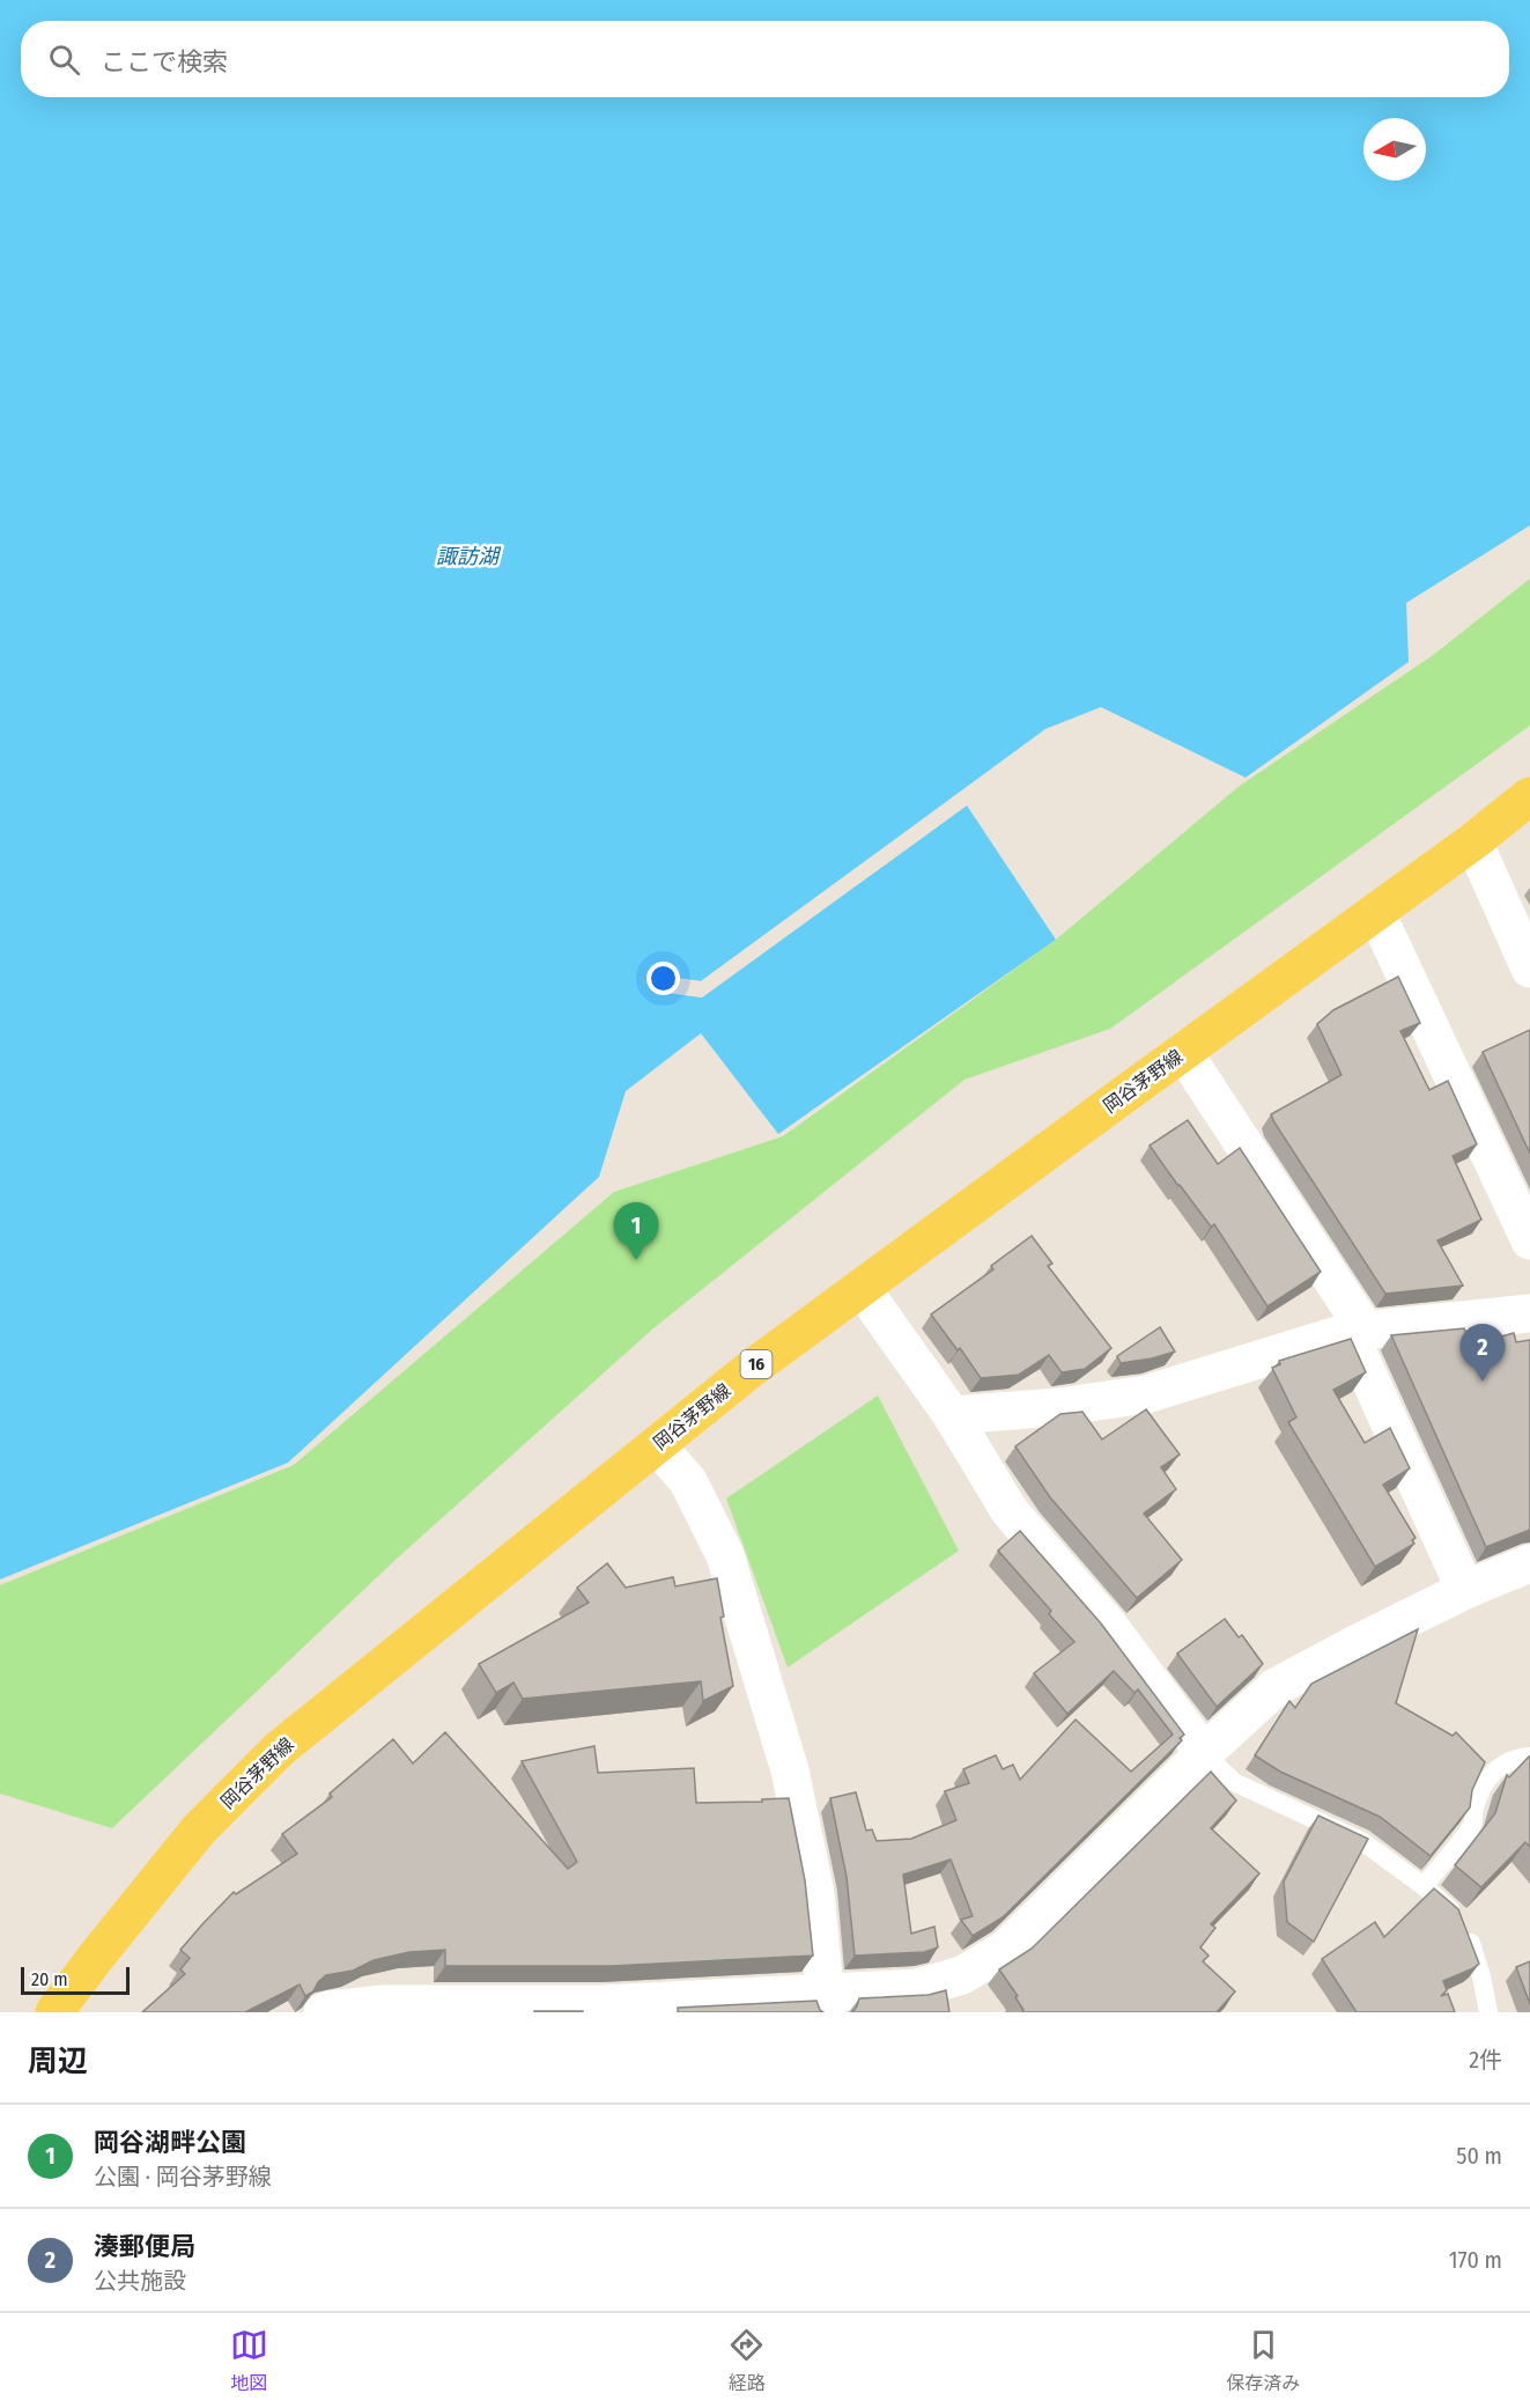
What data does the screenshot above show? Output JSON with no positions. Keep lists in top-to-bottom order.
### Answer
{
  "streets": {
    "main road": ["岡谷茅野線", "16"]
  },
  "water": ["諏訪湖"],
  "scale_bar": "20 m",
  "north": "left",
  "page": {
    "search": "ここで検索",
    "pins": ["1", "2"],
    "scale": "20 m",
    "heading": ["周辺", "2件"],
    "list": [
      {
        "mark": "1",
        "name": "岡谷湖畔公園",
        "note": "公園 · 岡谷茅野線",
        "value": "50 m"
      },
      {
        "mark": "2",
        "name": "湊郵便局",
        "note": "公共施設",
        "value": "170 m"
      }
    ],
    "nav": ["地図", "経路", "保存済み"]
  }
}
